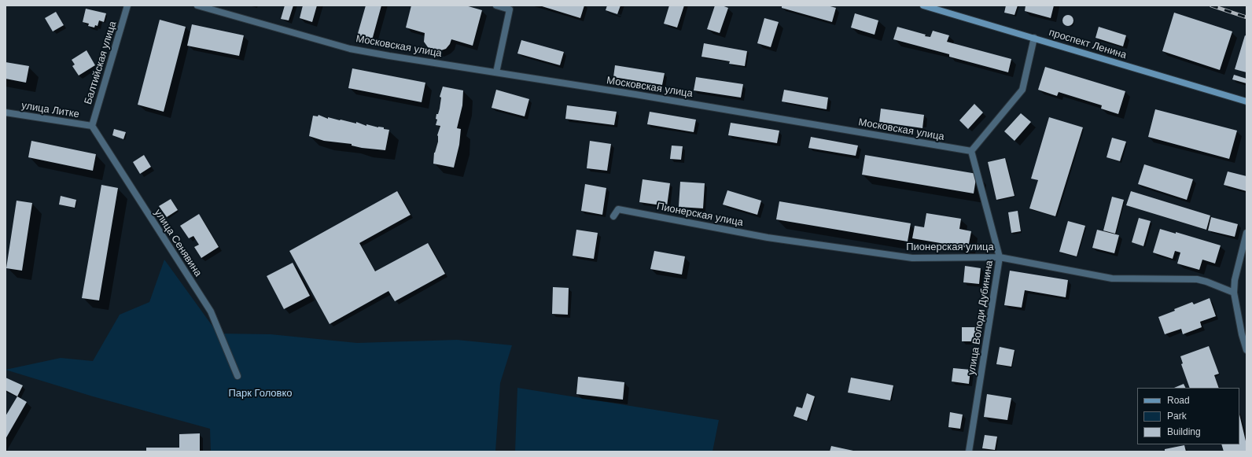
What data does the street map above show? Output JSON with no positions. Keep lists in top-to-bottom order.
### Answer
{
  "streets": {
    "main road": ["проспект Ленина"],
    "street": [
      "Московская улица",
      "Балтийская улица",
      "улица Литке",
      "Пионерская улица",
      "улица Сенявина",
      "улица Володи Дубинина"
    ]
  },
  "crossings": [
    ["Московская улица", "улица Володи Дубинина"],
    ["Балтийская улица", "улица Литке"],
    ["Балтийская улица", "улица Сенявина"],
    ["улица Литке", "улица Сенявина"],
    ["Пионерская улица", "улица Володи Дубинина"]
  ],
  "parks": ["Парк Головко"],
  "legend": ["Road", "Park", "Building"]
}
